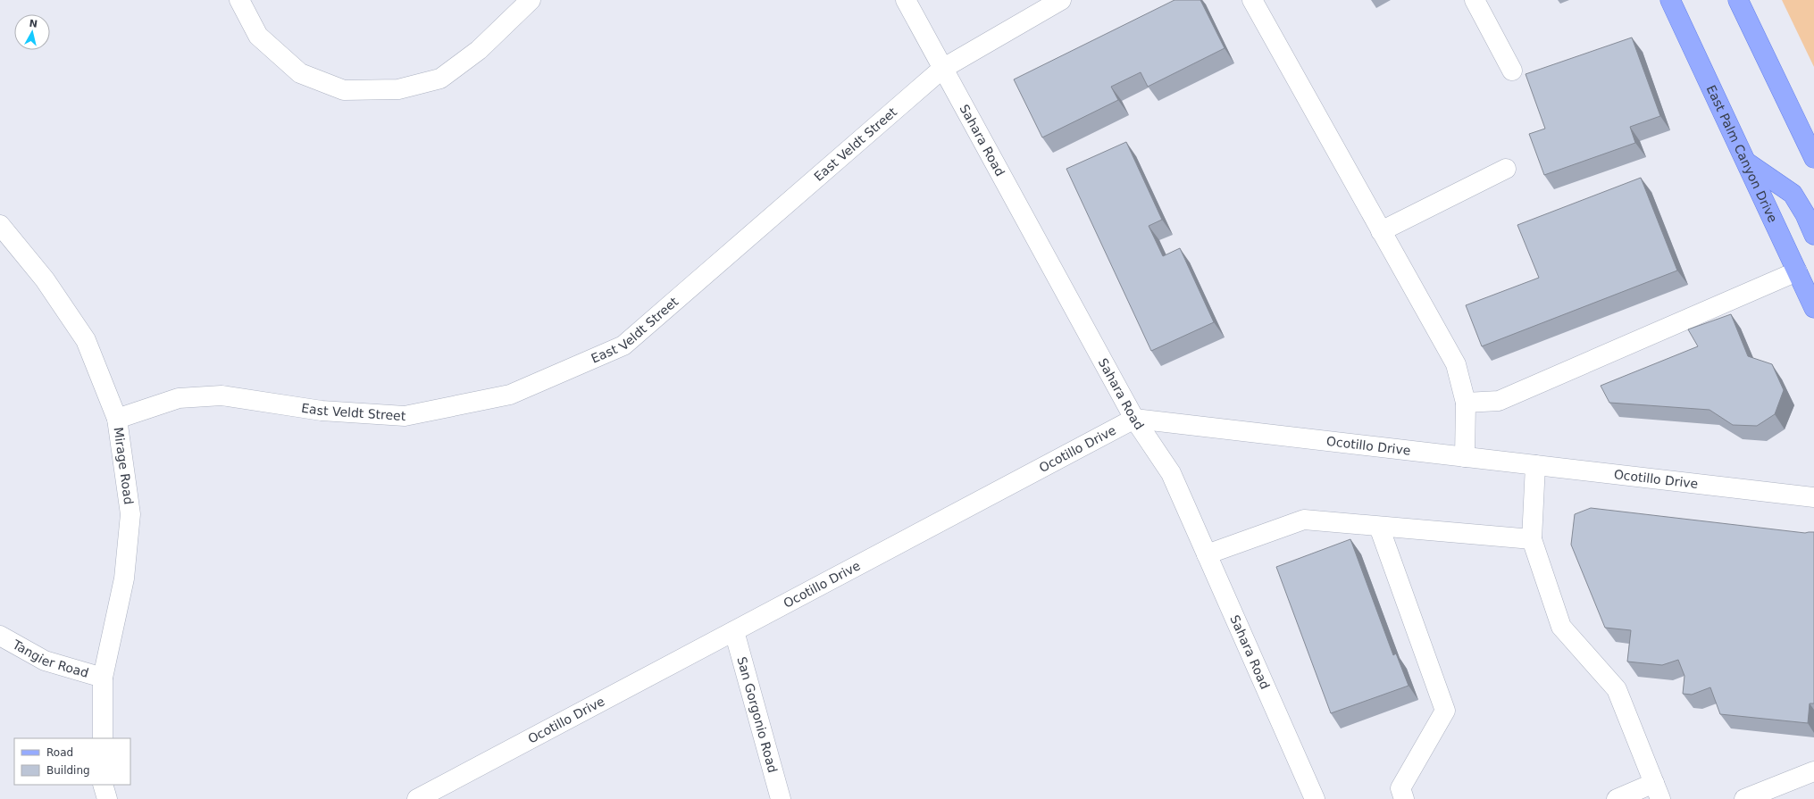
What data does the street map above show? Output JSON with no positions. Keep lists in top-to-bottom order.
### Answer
{
  "streets": {
    "main road": ["East Palm Canyon Drive"],
    "street": [
      "Sahara Road",
      "East Veldt Street",
      "Ocotillo Drive",
      "Mirage Road",
      "Tangier Road",
      "San Gorgonio Road"
    ]
  },
  "crossings": [
    ["Sahara Road", "East Veldt Street"],
    ["Sahara Road", "Ocotillo Drive"],
    ["East Veldt Street", "Mirage Road"],
    ["Ocotillo Drive", "San Gorgonio Road"],
    ["Mirage Road", "Tangier Road"]
  ],
  "legend": ["Road", "Building"],
  "north": "top"
}
